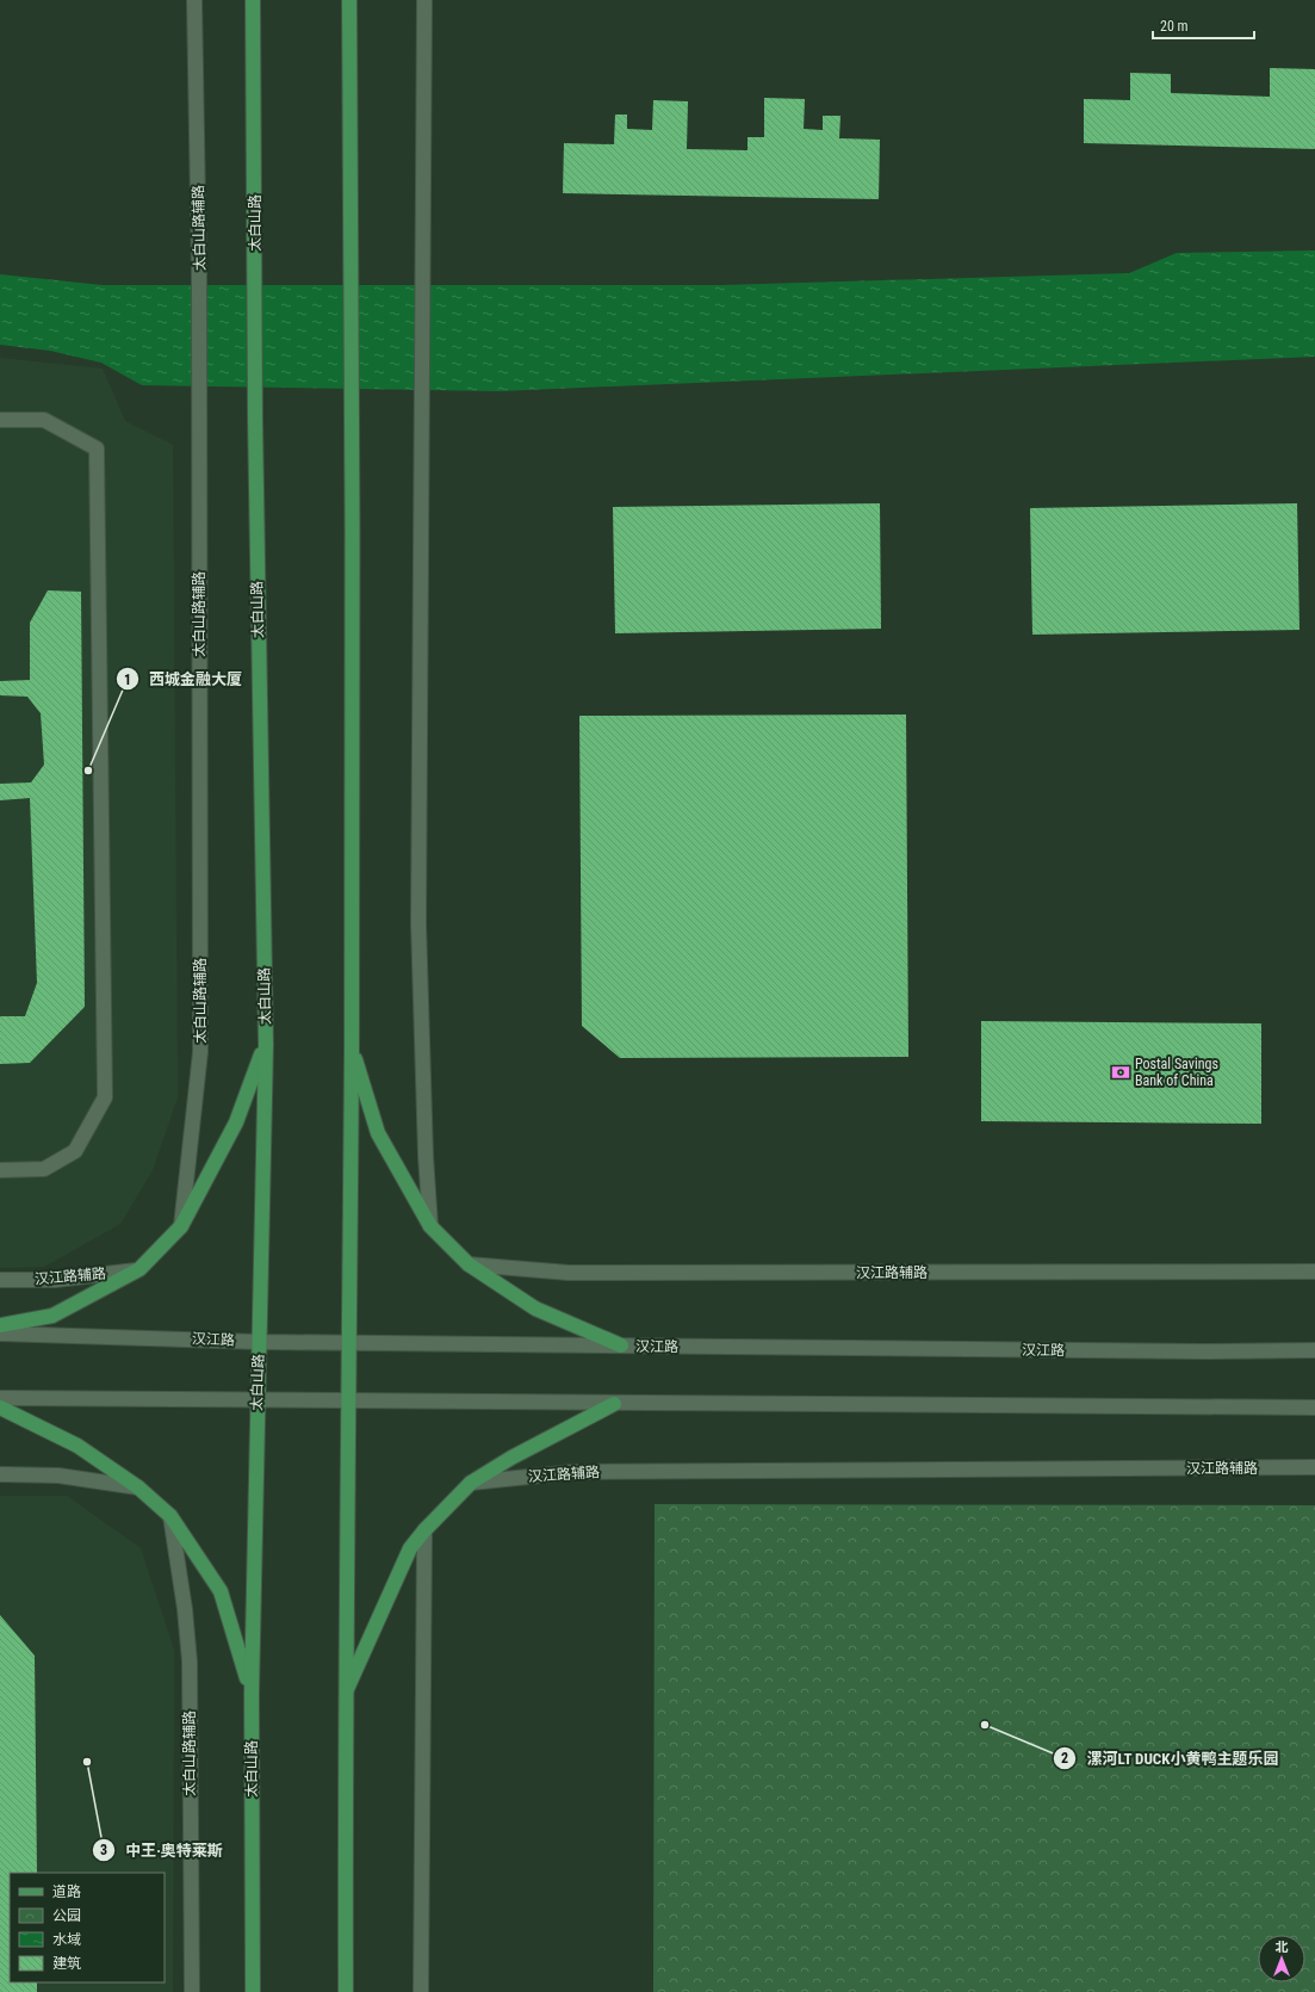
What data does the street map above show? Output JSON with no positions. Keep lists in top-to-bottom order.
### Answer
{
  "streets": {
    "main road": ["太白山路"],
    "street": ["太白山路辅路", "汉江路辅路", "汉江路"]
  },
  "crossings": [
    ["太白山路", "汉江路"]
  ],
  "places": {
    "other": ["西城金融大厦", "漯河LT DUCK小黄鸭主题乐园", "中王·奥特莱斯"],
    "bank": ["Postal Savings Bank of China"]
  },
  "legend": [
    "道路",
    "公园",
    "水域",
    "建筑"
  ],
  "scale_bar": "20 m",
  "north": "top"
}
